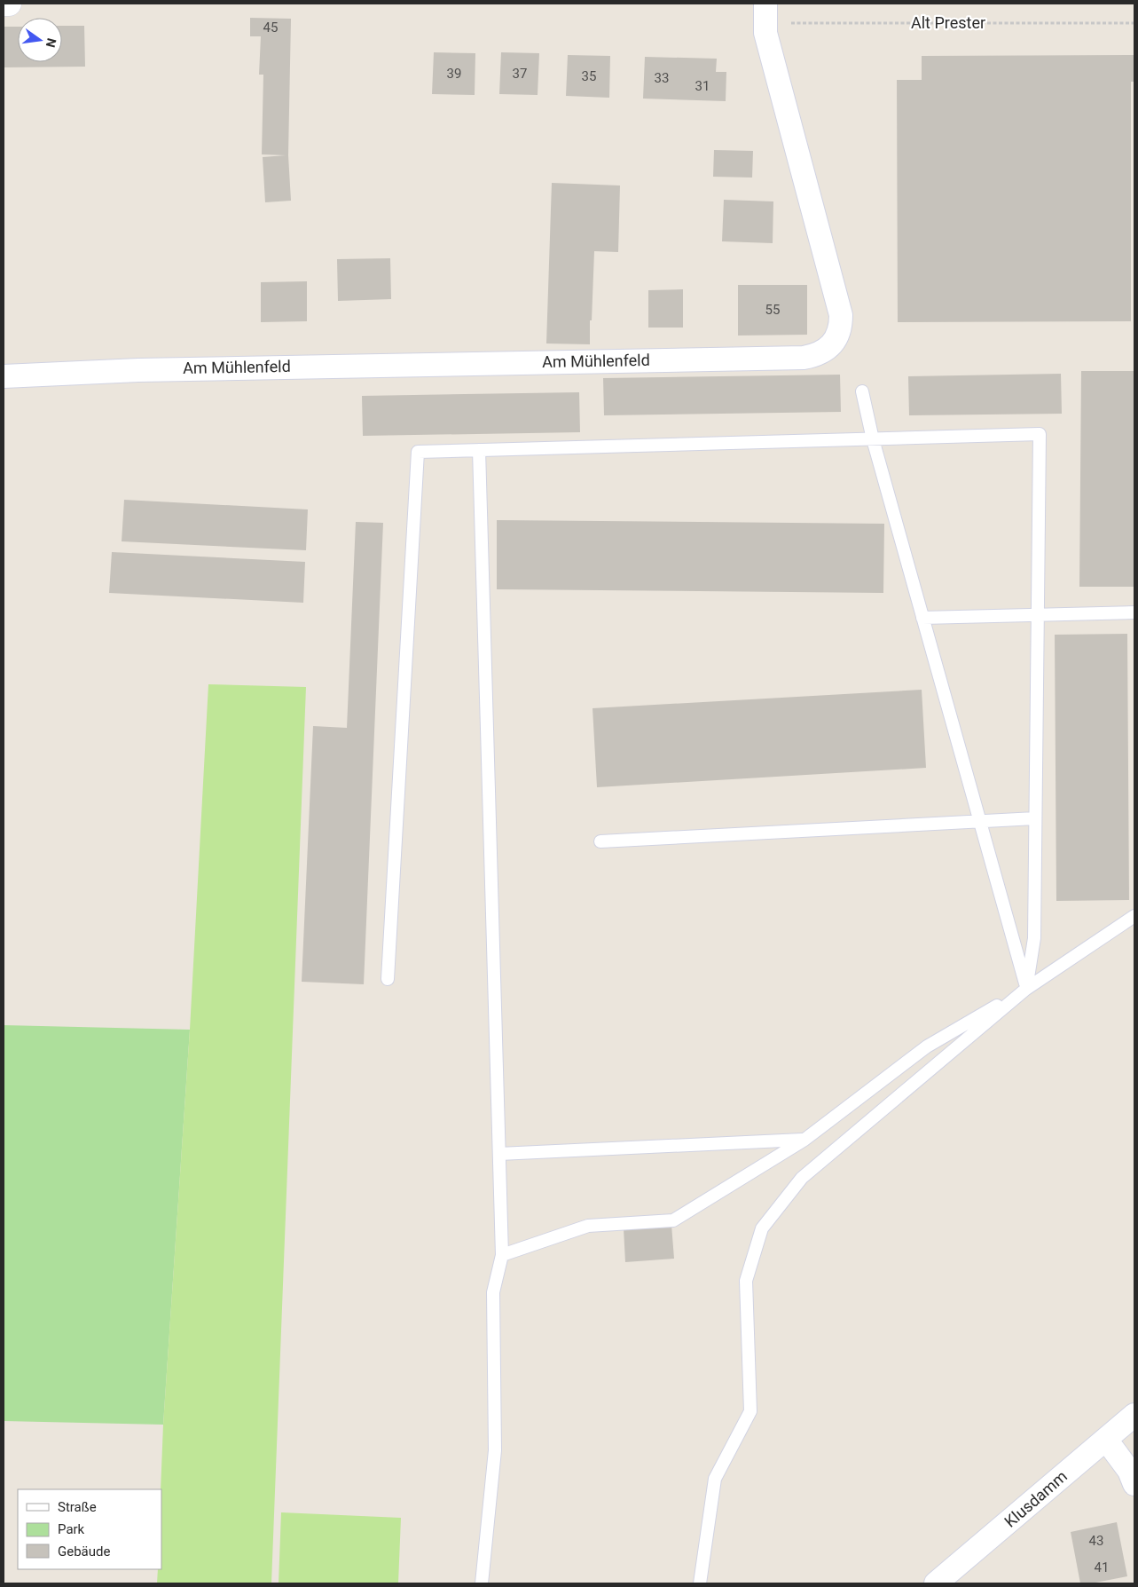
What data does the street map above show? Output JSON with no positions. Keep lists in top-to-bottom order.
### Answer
{
  "streets": {
    "street": ["Am Mühlenfeld", "Klusdamm"],
    "path": ["Alt Prester"]
  },
  "house_numbers": [
    "45",
    "39",
    "37",
    "35",
    "33",
    "31",
    "55",
    "43",
    "41"
  ],
  "legend": ["Straße", "Park", "Gebäude"],
  "north": "right"
}
